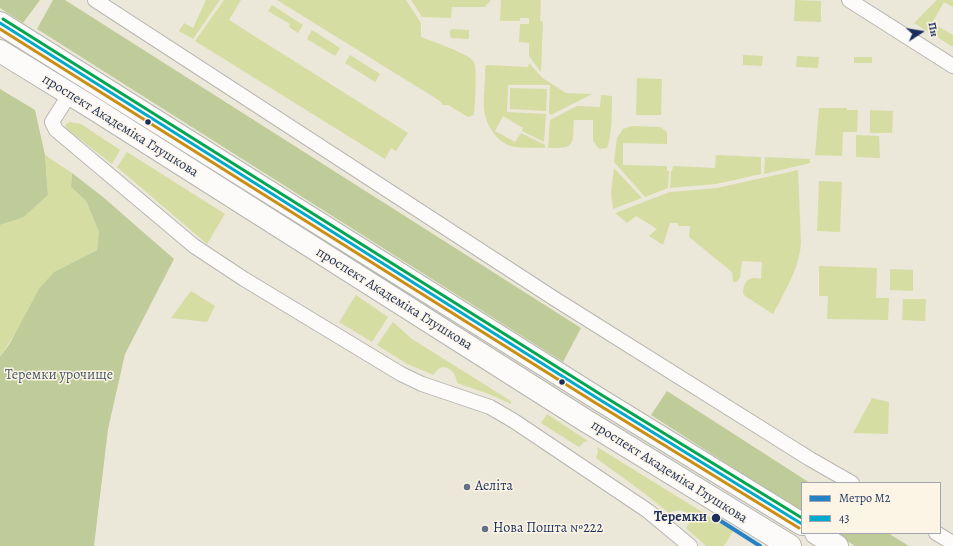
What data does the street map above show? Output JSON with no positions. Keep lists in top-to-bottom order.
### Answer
{
  "streets": {
    "highway": ["проспект Академіка Глушкова"]
  },
  "parks": ["Теремки урочище"],
  "places": ["Аеліта", "Теремки", "Нова Пошта №222"],
  "lines": ["transit line 43", "metro line M2"],
  "legend": ["Метро M2", "43"],
  "north": "right"
}
